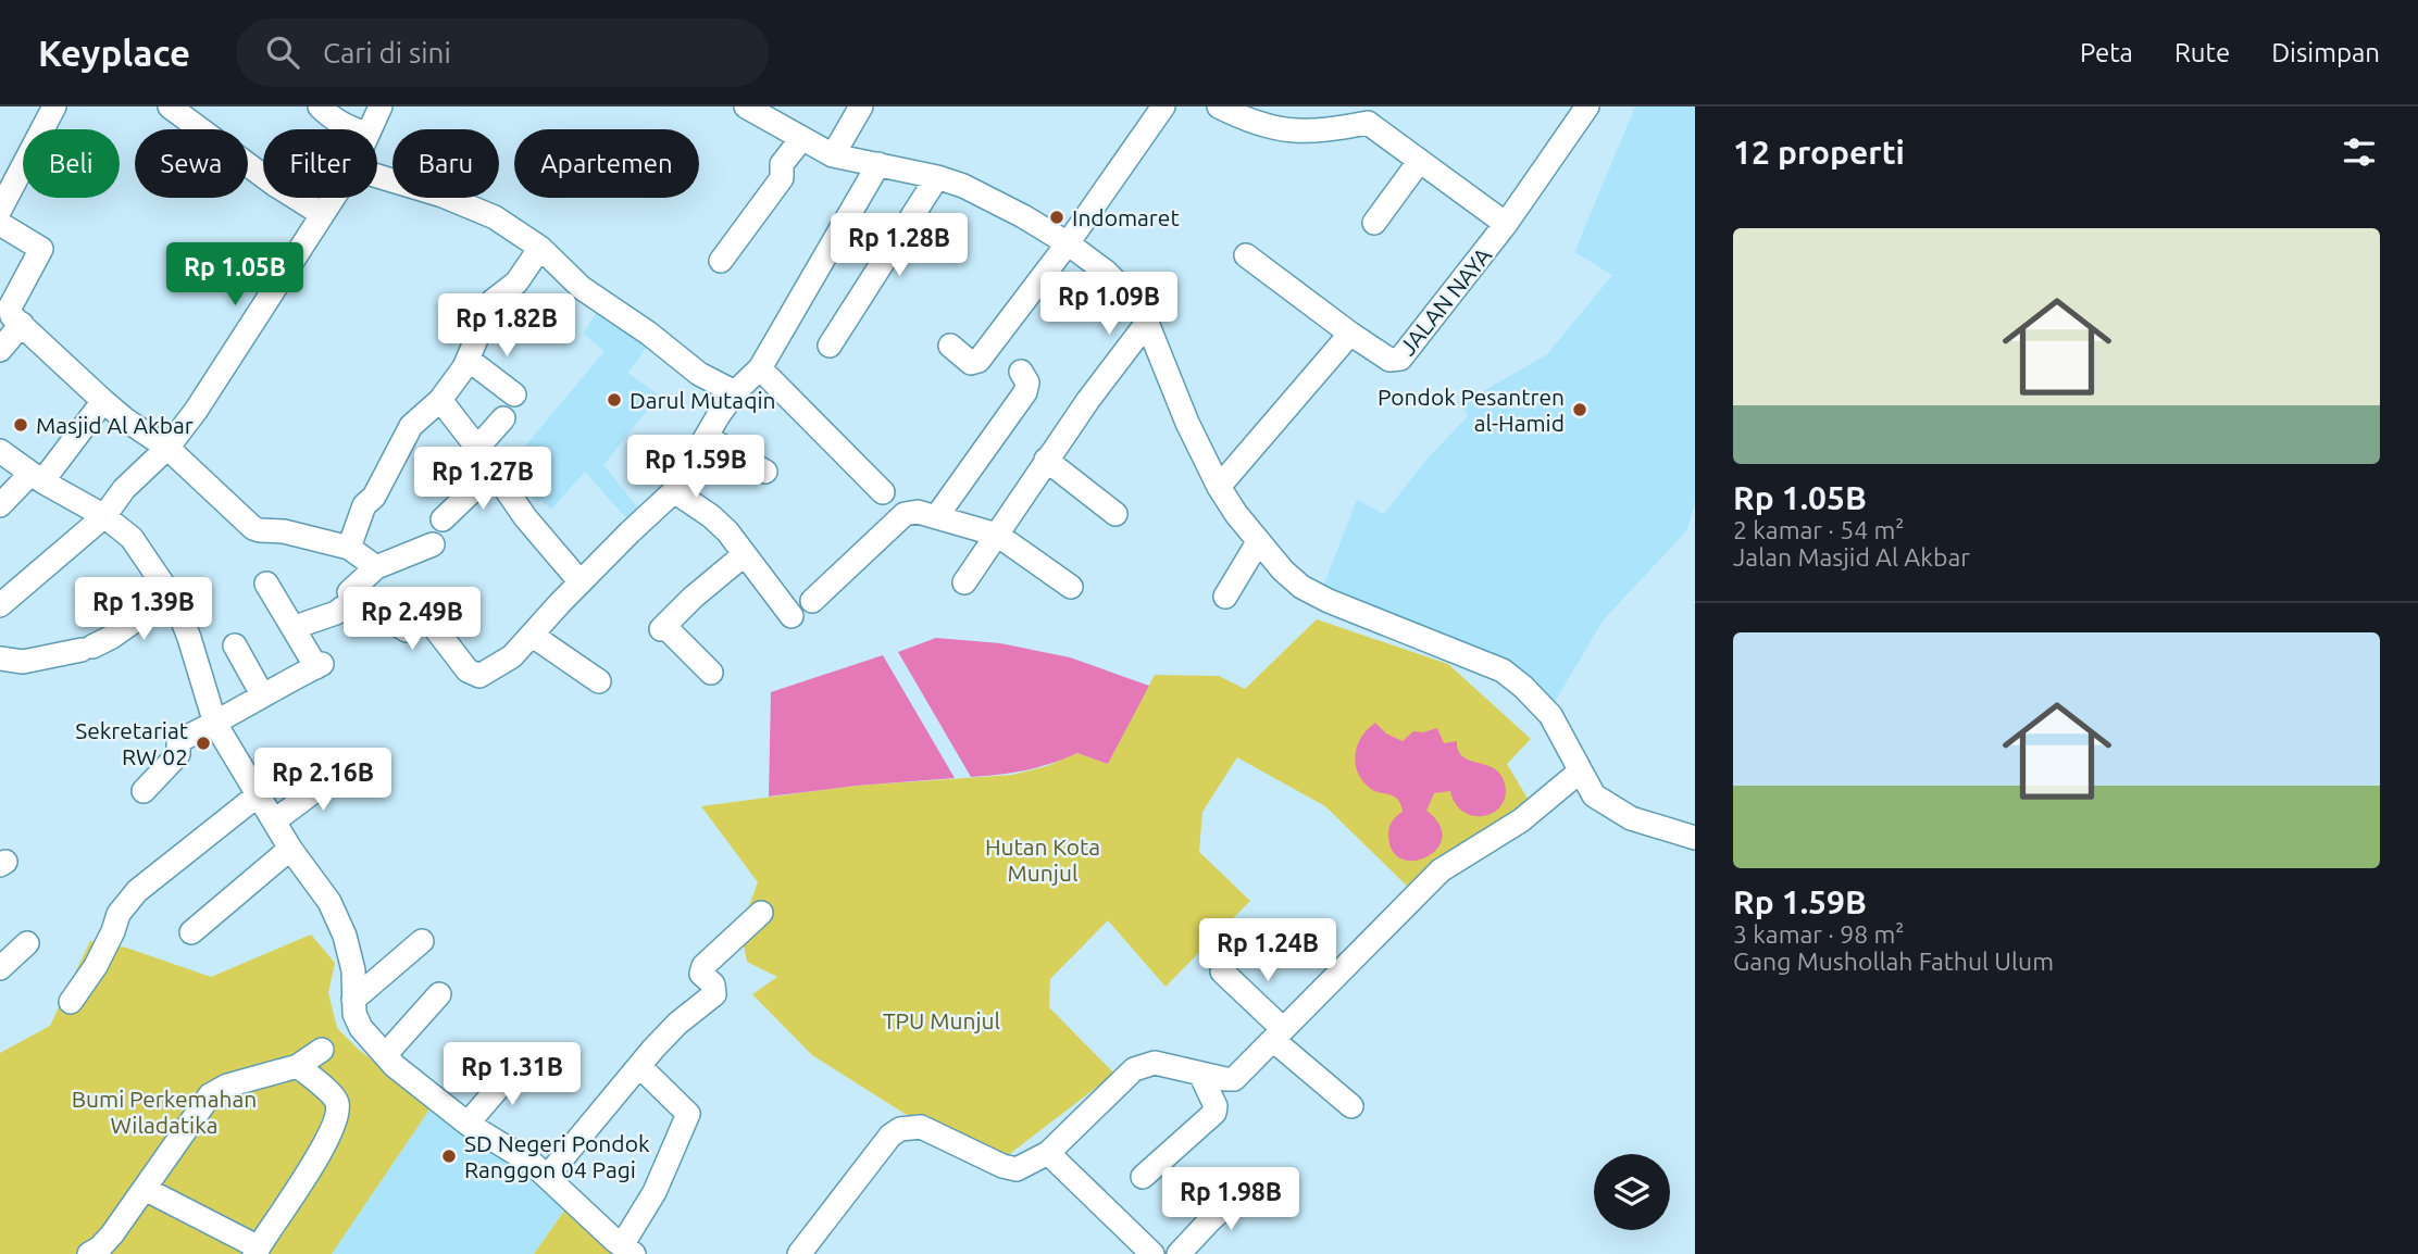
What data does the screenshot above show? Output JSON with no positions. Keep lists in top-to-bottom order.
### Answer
{
  "streets": {
    "street": ["JALAN NAYA"]
  },
  "parks": ["Hutan Kota Munjul", "TPU Munjul", "Bumi Perkemahan Wiladatika"],
  "places": [
    "Indomaret",
    "Darul Mutaqin",
    "Pondok Pesantren al-Hamid",
    "Masjid Al Akbar",
    "Sekretariat RW 02",
    "SD Negeri Pondok Ranggon 04 Pagi"
  ],
  "page": {
    "header": "Keyplace",
    "search": "Cari di sini",
    "nav": ["Peta", "Rute", "Disimpan"],
    "heading": "12 properti",
    "chip": [
      "Beli",
      "Sewa",
      "Filter",
      "Baru",
      "Apartemen"
    ],
    "list": [
      {
        "name": "Rp 1.05B",
        "note": "2 kamar · 54 m² · Jalan Masjid Al Akbar"
      },
      {
        "name": "Rp 1.59B",
        "note": "3 kamar · 98 m² · Gang Mushollah Fathul Ulum"
      }
    ],
    "price": [
      "Rp 1.28B",
      "Rp 1.05B",
      "Rp 1.09B",
      "Rp 1.82B",
      "Rp 1.59B",
      "Rp 1.27B",
      "Rp 1.39B",
      "Rp 2.49B",
      "Rp 2.16B",
      "Rp 1.24B",
      "Rp 1.31B",
      "Rp 1.98B"
    ]
  }
}
